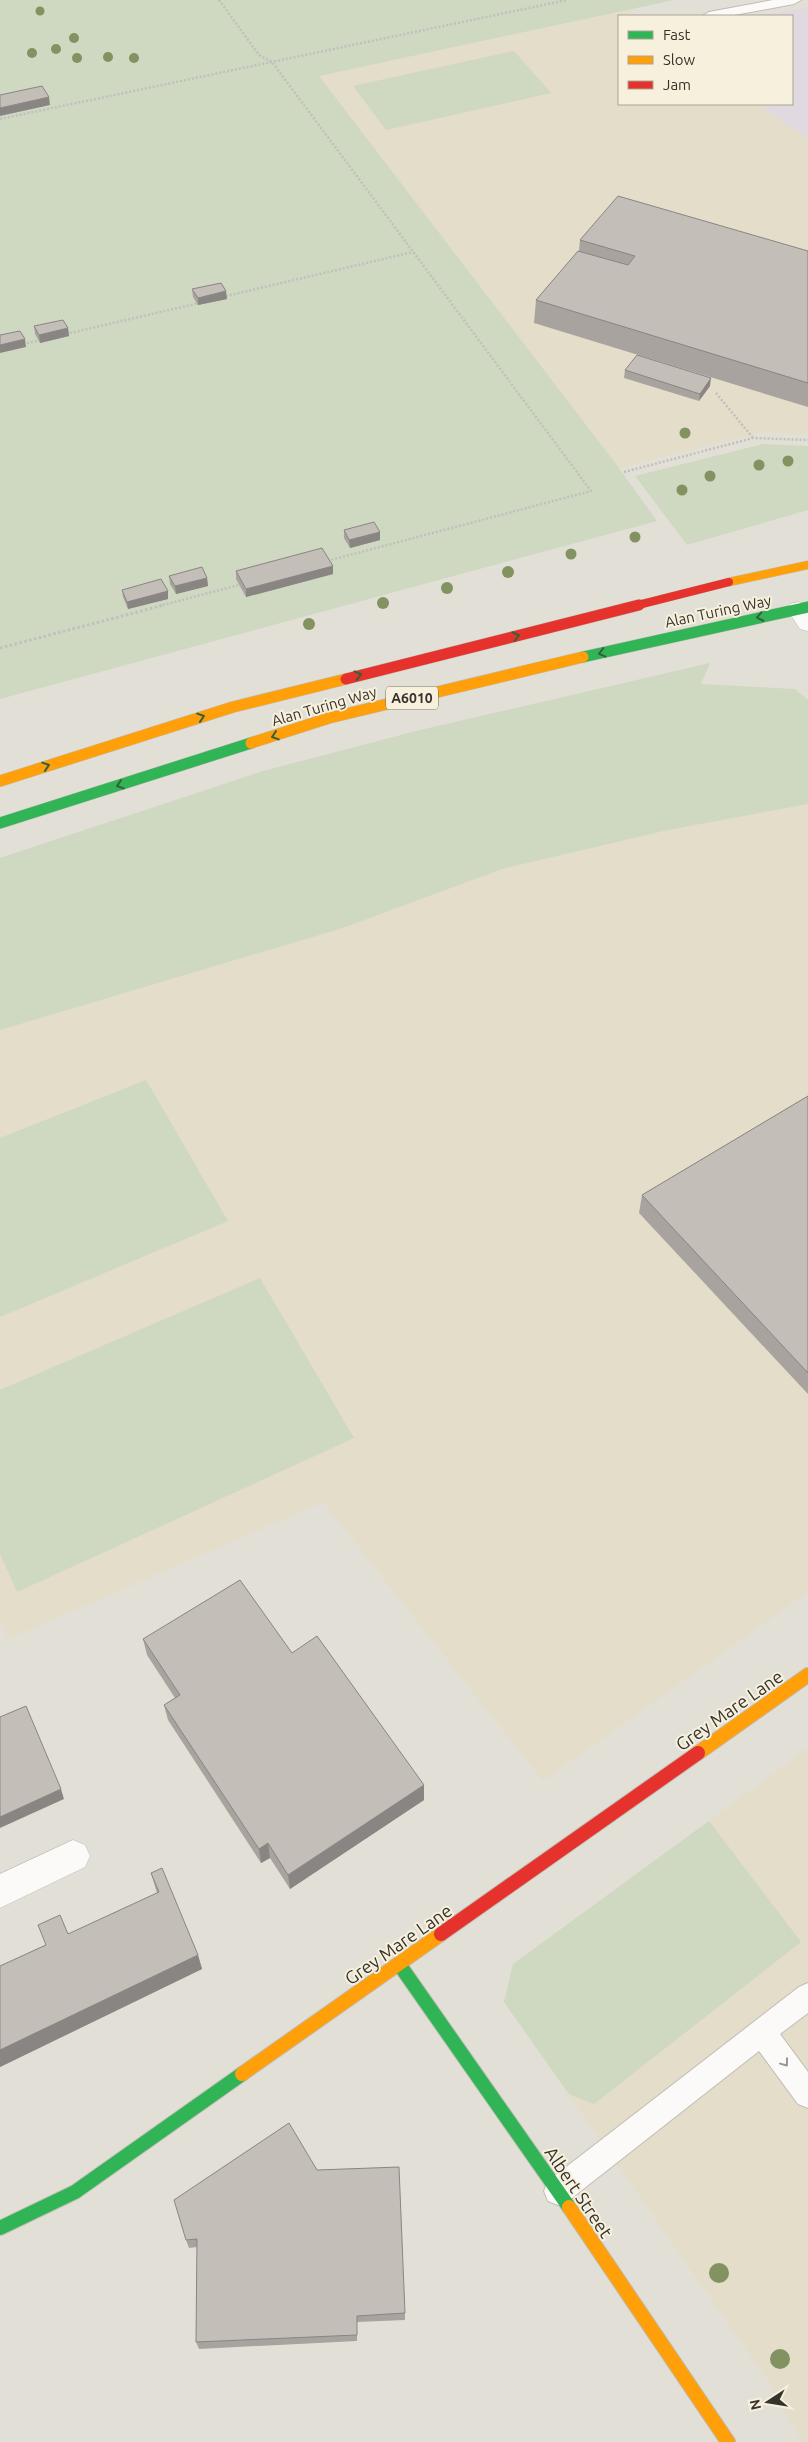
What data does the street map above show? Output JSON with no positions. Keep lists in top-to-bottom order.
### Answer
{
  "streets": {
    "main road": [
      "Alan Turing Way",
      "A6010",
      "Grey Mare Lane",
      "Albert Street"
    ]
  },
  "crossings": [
    ["Grey Mare Lane", "Albert Street"]
  ],
  "legend": ["Fast", "Slow", "Jam"],
  "north": "left"
}
